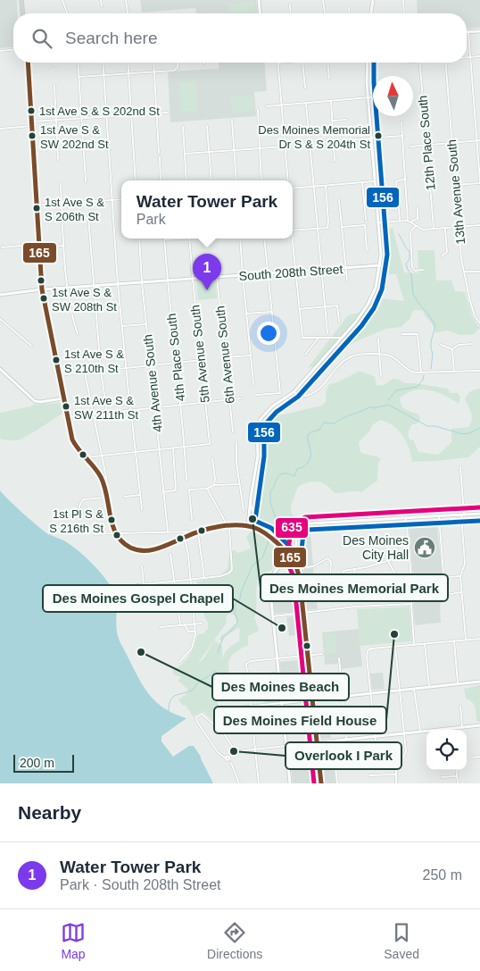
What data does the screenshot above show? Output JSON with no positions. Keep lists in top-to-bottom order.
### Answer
{
  "streets": {
    "main road": ["South 208th Street"],
    "street": [
      "12th Place South",
      "13th Avenue South",
      "5th Avenue South",
      "6th Avenue South",
      "4th Place South",
      "4th Avenue South"
    ]
  },
  "crossings": [
    ["South 208th Street", "5th Avenue South"],
    ["South 208th Street", "6th Avenue South"],
    ["South 208th Street", "4th Place South"],
    ["South 208th Street", "4th Avenue South"],
    ["5th Avenue South", "4th Place South"]
  ],
  "places": {
    "other": [
      "1st Ave S & S 202nd St",
      "1st Ave S & SW 202nd St",
      "Des Moines Memorial Dr S & S 204th St",
      "1st Ave S & S 206th St",
      "1st Ave S & SW 208th St",
      "1st Ave S & S 210th St",
      "1st Ave S & SW 211th St",
      "Des Moines Memorial Park",
      "1st Pl S & S 216th St",
      "Des Moines Gospel Chapel",
      "Des Moines Field House",
      "Des Moines Beach",
      "Overlook I Park"
    ],
    "public building": ["Des Moines City Hall"]
  },
  "lines": ["transit line 165", "transit line 156", "transit line 635"],
  "scale_bar": "200 m",
  "north": "top",
  "page": {
    "search": "Search here",
    "popup": ["Water Tower Park", "Park"],
    "pins": "1",
    "scale": "200 m",
    "heading": "Nearby",
    "list": [
      {
        "mark": "1",
        "name": "Water Tower Park",
        "note": "Park · South 208th Street",
        "value": "250 m"
      }
    ],
    "nav": ["Map", "Directions", "Saved"]
  }
}
